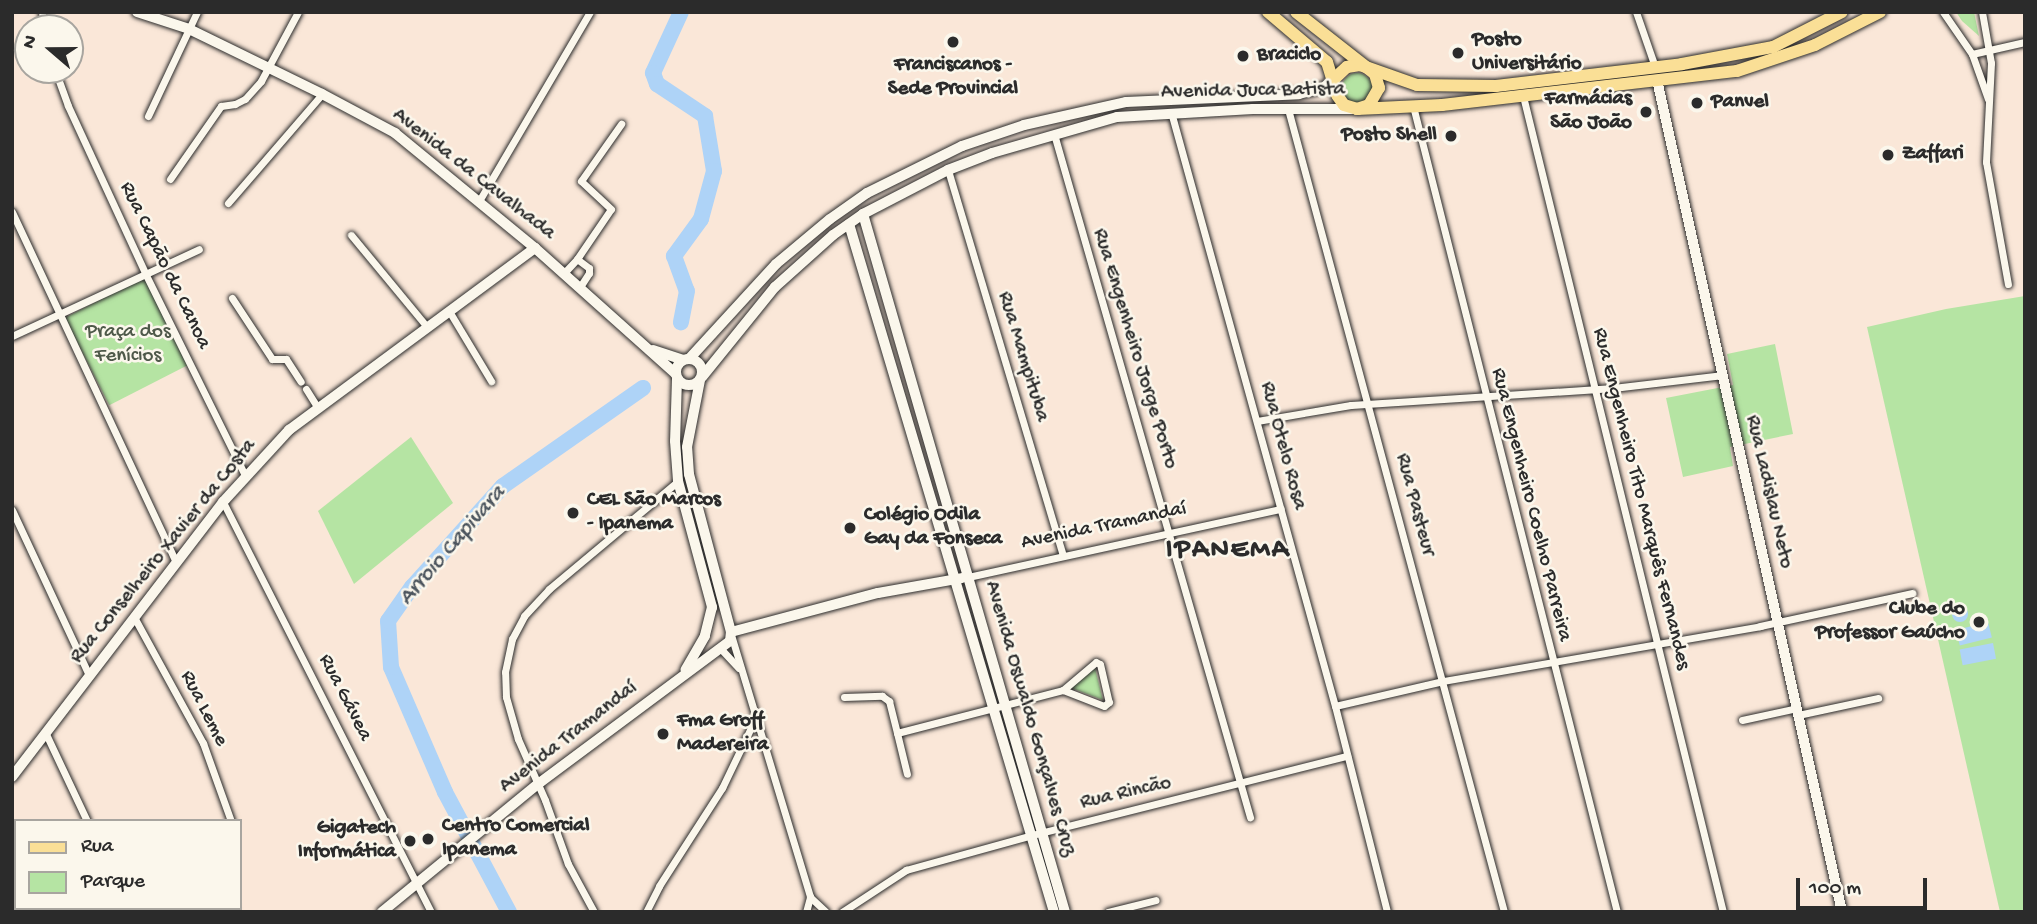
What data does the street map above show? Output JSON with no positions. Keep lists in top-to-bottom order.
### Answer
{
  "streets": {
    "main road": ["Avenida Juca Batista", "Avenida da Cavalhada", "Avenida Tramandaí"],
    "street": [
      "Rua Capão da Canoa",
      "Rua Engenheiro Jorge Porto",
      "Rua Mampituba",
      "Rua Otelo Rosa",
      "Rua Ladislau Neto",
      "Rua Engenheiro Tito Marquês Fernandes",
      "Rua Pasteur",
      "Rua Engenheiro Coelho Parreira",
      "Rua Conselheiro Xavier da Costa",
      "Rua Gávea",
      "Rua Leme",
      "Avenida Oswaldo Gonçalves Cruz",
      "Rua Rincão"
    ]
  },
  "crossings": [
    ["Avenida Juca Batista", "Avenida da Cavalhada"],
    ["Avenida Juca Batista", "Rua Engenheiro Jorge Porto"],
    ["Avenida Juca Batista", "Rua Mampituba"],
    ["Avenida Juca Batista", "Rua Otelo Rosa"],
    ["Avenida Juca Batista", "Rua Ladislau Neto"],
    ["Avenida Juca Batista", "Rua Engenheiro Tito Marquês Fernandes"],
    ["Avenida Juca Batista", "Rua Pasteur"],
    ["Avenida Juca Batista", "Rua Engenheiro Coelho Parreira"],
    ["Avenida Juca Batista", "Avenida Oswaldo Gonçalves Cruz"],
    ["Avenida da Cavalhada", "Rua Conselheiro Xavier da Costa"],
    ["Rua Capão da Canoa", "Rua Conselheiro Xavier da Costa"],
    ["Rua Engenheiro Jorge Porto", "Avenida Tramandaí"],
    ["Rua Engenheiro Jorge Porto", "Rua Rincão"],
    ["Rua Mampituba", "Avenida Tramandaí"],
    ["Rua Otelo Rosa", "Avenida Tramandaí"],
    ["Rua Otelo Rosa", "Rua Rincão"],
    ["Avenida Tramandaí", "Rua Gávea"],
    ["Avenida Tramandaí", "Avenida Oswaldo Gonçalves Cruz"],
    ["Rua Conselheiro Xavier da Costa", "Rua Gávea"],
    ["Rua Conselheiro Xavier da Costa", "Rua Leme"],
    ["Avenida Oswaldo Gonçalves Cruz", "Rua Rincão"]
  ],
  "districts": ["IPANEMA"],
  "water": ["Arroio Capivara"],
  "parks": ["Praça dos Fenícios"],
  "places": [
    "Franciscanos - Sede Provincial",
    "Posto Universitário",
    "Braciclo",
    "Panvel",
    "Farmácias São João",
    "Posto Shell",
    "Zaffari",
    "CEL São Marcos - Ipanema",
    "Colégio Odila Gay da Fonseca",
    "Clube do Professor Gaúcho",
    "Fma Groff Madereira",
    "Centro Comercial Ipanema",
    "Gigatech Informática"
  ],
  "legend": ["Rua", "Parque"],
  "scale_bar": "100 m",
  "north": "left"
}
